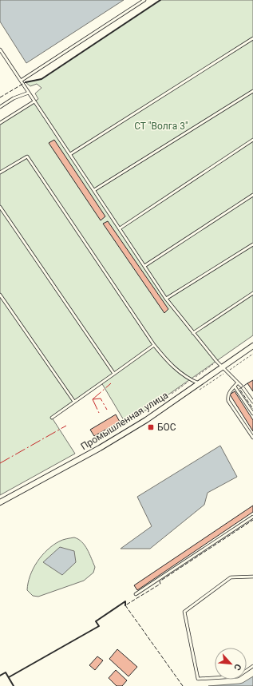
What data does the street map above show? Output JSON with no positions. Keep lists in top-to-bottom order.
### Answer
{
  "streets": {
    "street": ["Промышленная улица"]
  },
  "parks": ["СТ \"Волга 3\""],
  "places": {
    "transit": ["БОС"]
  },
  "north": "bottom right"
}
